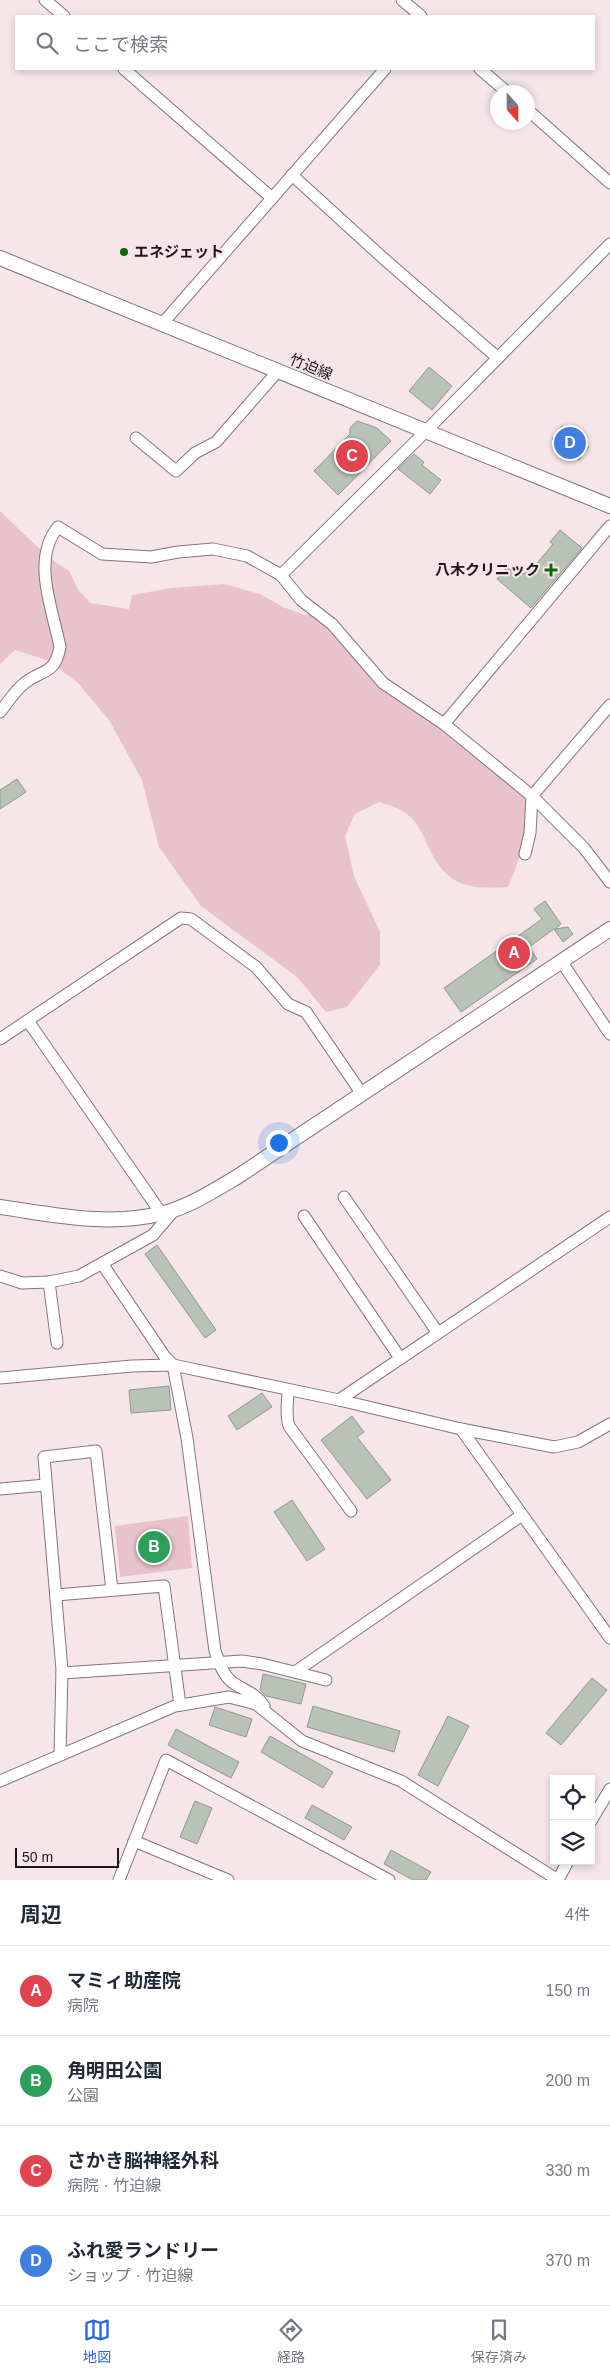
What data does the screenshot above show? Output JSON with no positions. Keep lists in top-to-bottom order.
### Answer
{
  "streets": {
    "street": ["竹迫線"]
  },
  "places": {
    "other": ["エネジェット"],
    "health": ["八木クリニック"]
  },
  "scale_bar": "50 m",
  "north": "bottom",
  "page": {
    "search": "ここで検索",
    "pins": [
      "D",
      "C",
      "A",
      "B"
    ],
    "scale": "50 m",
    "heading": ["周辺", "4件"],
    "list": [
      {
        "mark": "A",
        "name": "マミィ助産院",
        "note": "病院",
        "value": "150 m"
      },
      {
        "mark": "B",
        "name": "角明田公園",
        "note": "公園",
        "value": "200 m"
      },
      {
        "mark": "C",
        "name": "さかき脳神経外科",
        "note": "病院 · 竹迫線",
        "value": "330 m"
      },
      {
        "mark": "D",
        "name": "ふれ愛ランドリー",
        "note": "ショップ · 竹迫線",
        "value": "370 m"
      }
    ],
    "nav": ["地図", "経路", "保存済み"]
  }
}
